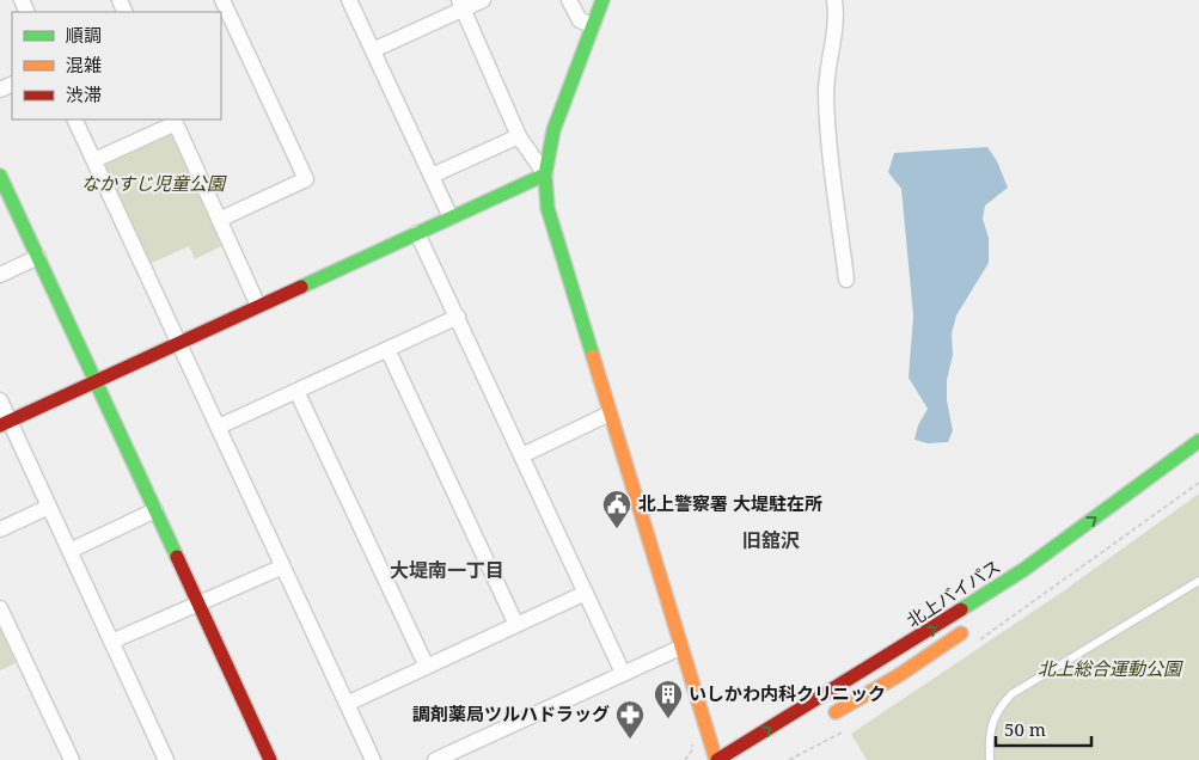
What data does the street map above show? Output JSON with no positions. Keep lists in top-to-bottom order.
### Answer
{
  "streets": {
    "main road": ["北上バイパス"]
  },
  "districts": ["旧舘沢", "大堤南一丁目"],
  "parks": ["なかすじ児童公園", "北上総合運動公園"],
  "places": {
    "public building": ["北上警察署 大堤駐在所"],
    "building": ["いしかわ内科クリニック"],
    "pharmacy": ["調剤薬局ツルハドラッグ"]
  },
  "legend": ["順調", "混雑", "渋滞"],
  "scale_bar": "50 m"
}
